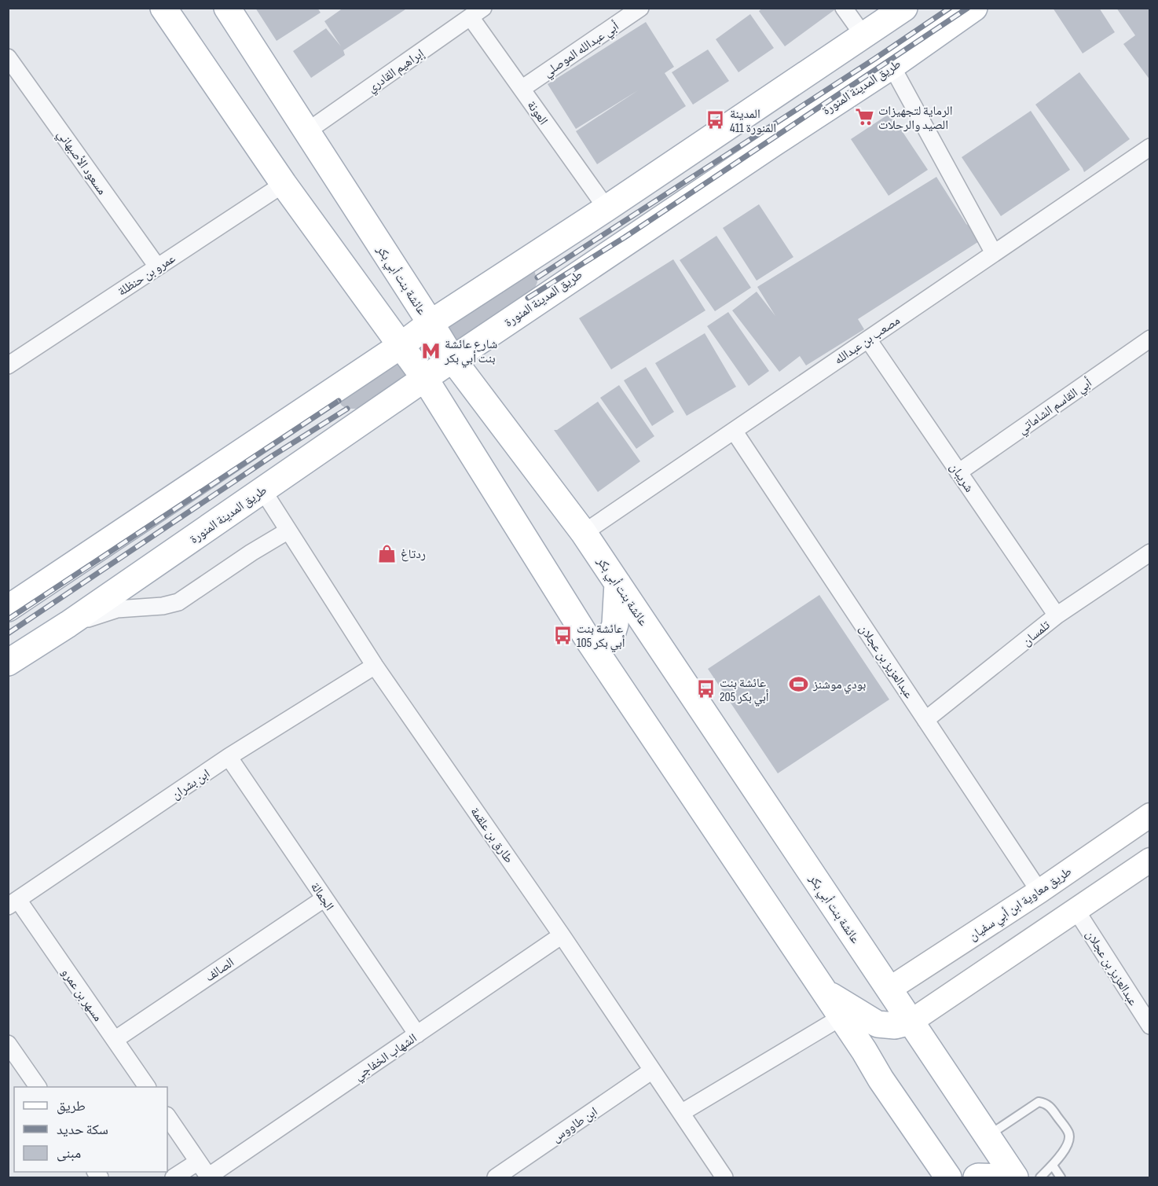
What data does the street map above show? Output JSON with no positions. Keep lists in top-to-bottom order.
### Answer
{
  "streets": {
    "main road": ["طريق المدينة المنورة", "عائشة بنت أبي بكر"],
    "street": [
      "أبي عبدالله الموصلي",
      "إبراهيم القادري",
      "العونة",
      "مسعود الأصبهاني",
      "عمرو بن حنظلة",
      "مصعب بن عبدالله",
      "أبي القاسم الشاماتي",
      "شريبان",
      "تلمسان",
      "عبدالعزيز بن عجلان",
      "ابن بشران",
      "طارق بن علقمة",
      "الجمالة",
      "طريق معاوية ابن أبي سفيان",
      "الصالف",
      "مسهر بن عمرو",
      "الشهاب الخفاجي",
      "ابن طاووس"
    ]
  },
  "crossings": [
    ["أبي عبدالله الموصلي", "العونة"],
    ["إبراهيم القادري", "العونة"],
    ["إبراهيم القادري", "عائشة بنت أبي بكر"],
    ["طريق المدينة المنورة", "عائشة بنت أبي بكر"],
    ["طريق المدينة المنورة", "طارق بن علقمة"],
    ["مسعود الأصبهاني", "عمرو بن حنظلة"],
    ["عائشة بنت أبي بكر", "مصعب بن عبدالله"],
    ["عائشة بنت أبي بكر", "طريق معاوية ابن أبي سفيان"],
    ["مصعب بن عبدالله", "شريبان"],
    ["مصعب بن عبدالله", "عبدالعزيز بن عجلان"],
    ["أبي القاسم الشاماتي", "شريبان"],
    ["شريبان", "تلمسان"],
    ["تلمسان", "عبدالعزيز بن عجلان"],
    ["عبدالعزيز بن عجلان", "طريق معاوية ابن أبي سفيان"],
    ["ابن بشران", "طارق بن علقمة"],
    ["ابن بشران", "الجمالة"],
    ["ابن بشران", "مسهر بن عمرو"],
    ["طارق بن علقمة", "الشهاب الخفاجي"],
    ["طارق بن علقمة", "ابن طاووس"],
    ["الجمالة", "الصالف"],
    ["الجمالة", "الشهاب الخفاجي"],
    ["الصالف", "مسهر بن عمرو"]
  ],
  "places": {
    "supermarket": ["الرماية لتجهيزات الصيد والرحلات"],
    "bus stop": ["المدينة المنورة 411", "عائشة بنت أبي بكر 105", "عائشة بنت أبي بكر 205"],
    "metro station": ["شارع عائشة بنت أبي بكر"],
    "shop": ["ردتاغ"],
    "sports": ["بودي موشنز"]
  },
  "legend": ["طريق", "سكة حديد", "مبنى"]
}
